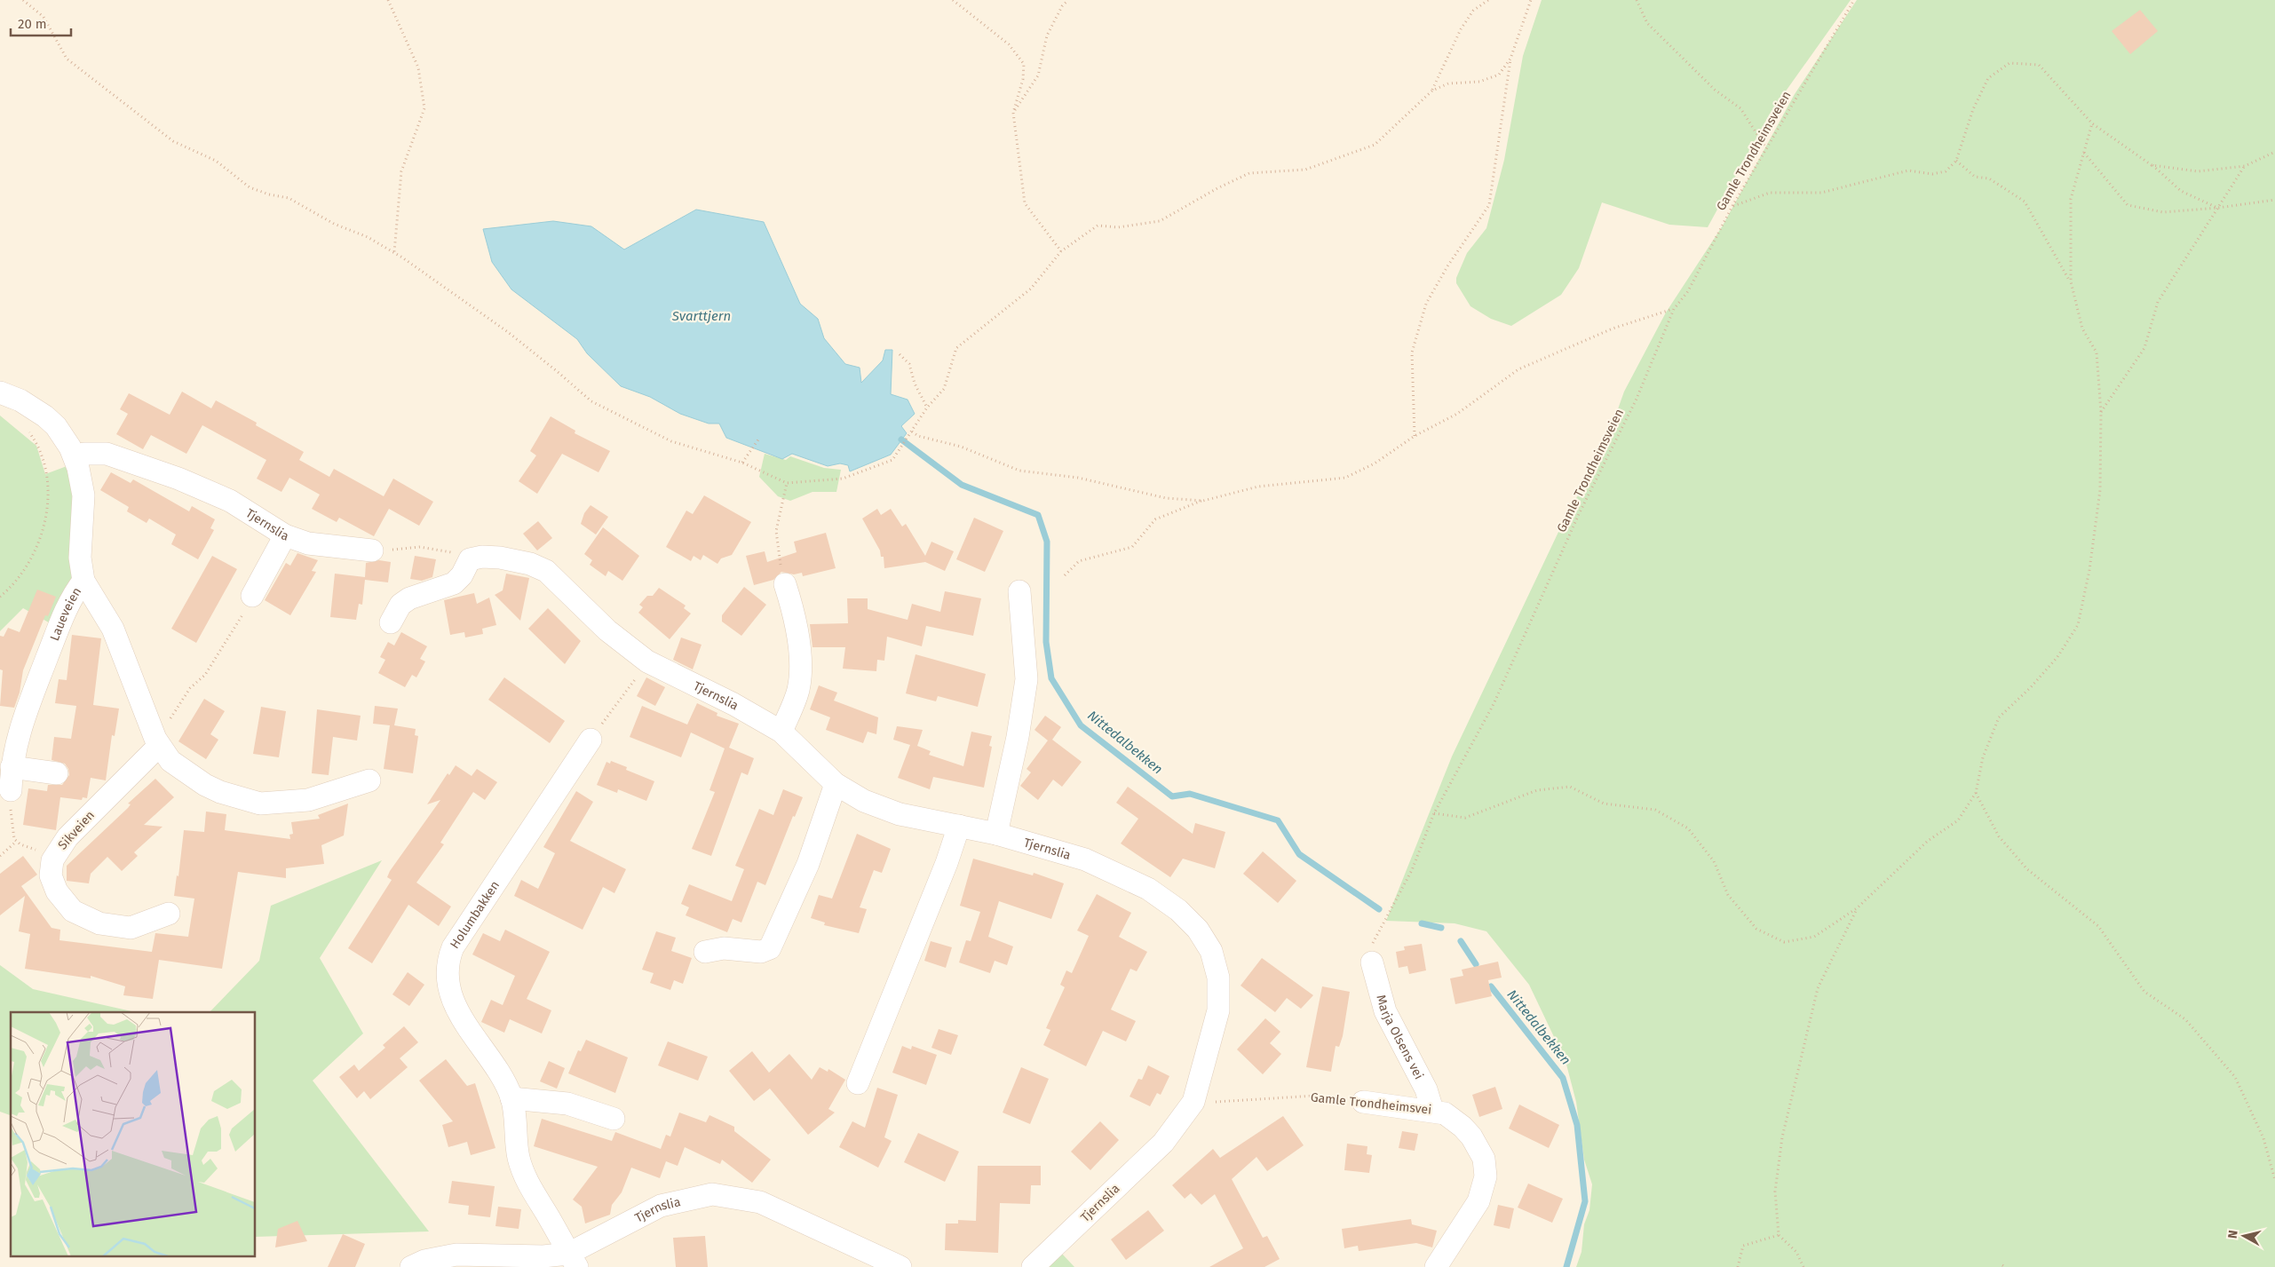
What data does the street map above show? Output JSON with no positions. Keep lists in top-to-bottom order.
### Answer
{
  "streets": {
    "street": [
      "Tjernslia",
      "Laueveien",
      "Sikveien",
      "Holumbakken",
      "Marja Olsens vei",
      "Gamle Trondheimsvei"
    ],
    "path": ["Gamle Trondheimsveien"]
  },
  "crossings": [
    ["Gamle Trondheimsveien", "Marja Olsens vei"],
    ["Tjernslia", "Laueveien"],
    ["Tjernslia", "Holumbakken"],
    ["Tjernslia", "Gamle Trondheimsvei"],
    ["Marja Olsens vei", "Gamle Trondheimsvei"]
  ],
  "water": ["Svarttjern", "Nittedalbekken"],
  "scale_bar": "20 m",
  "north": "left"
}
